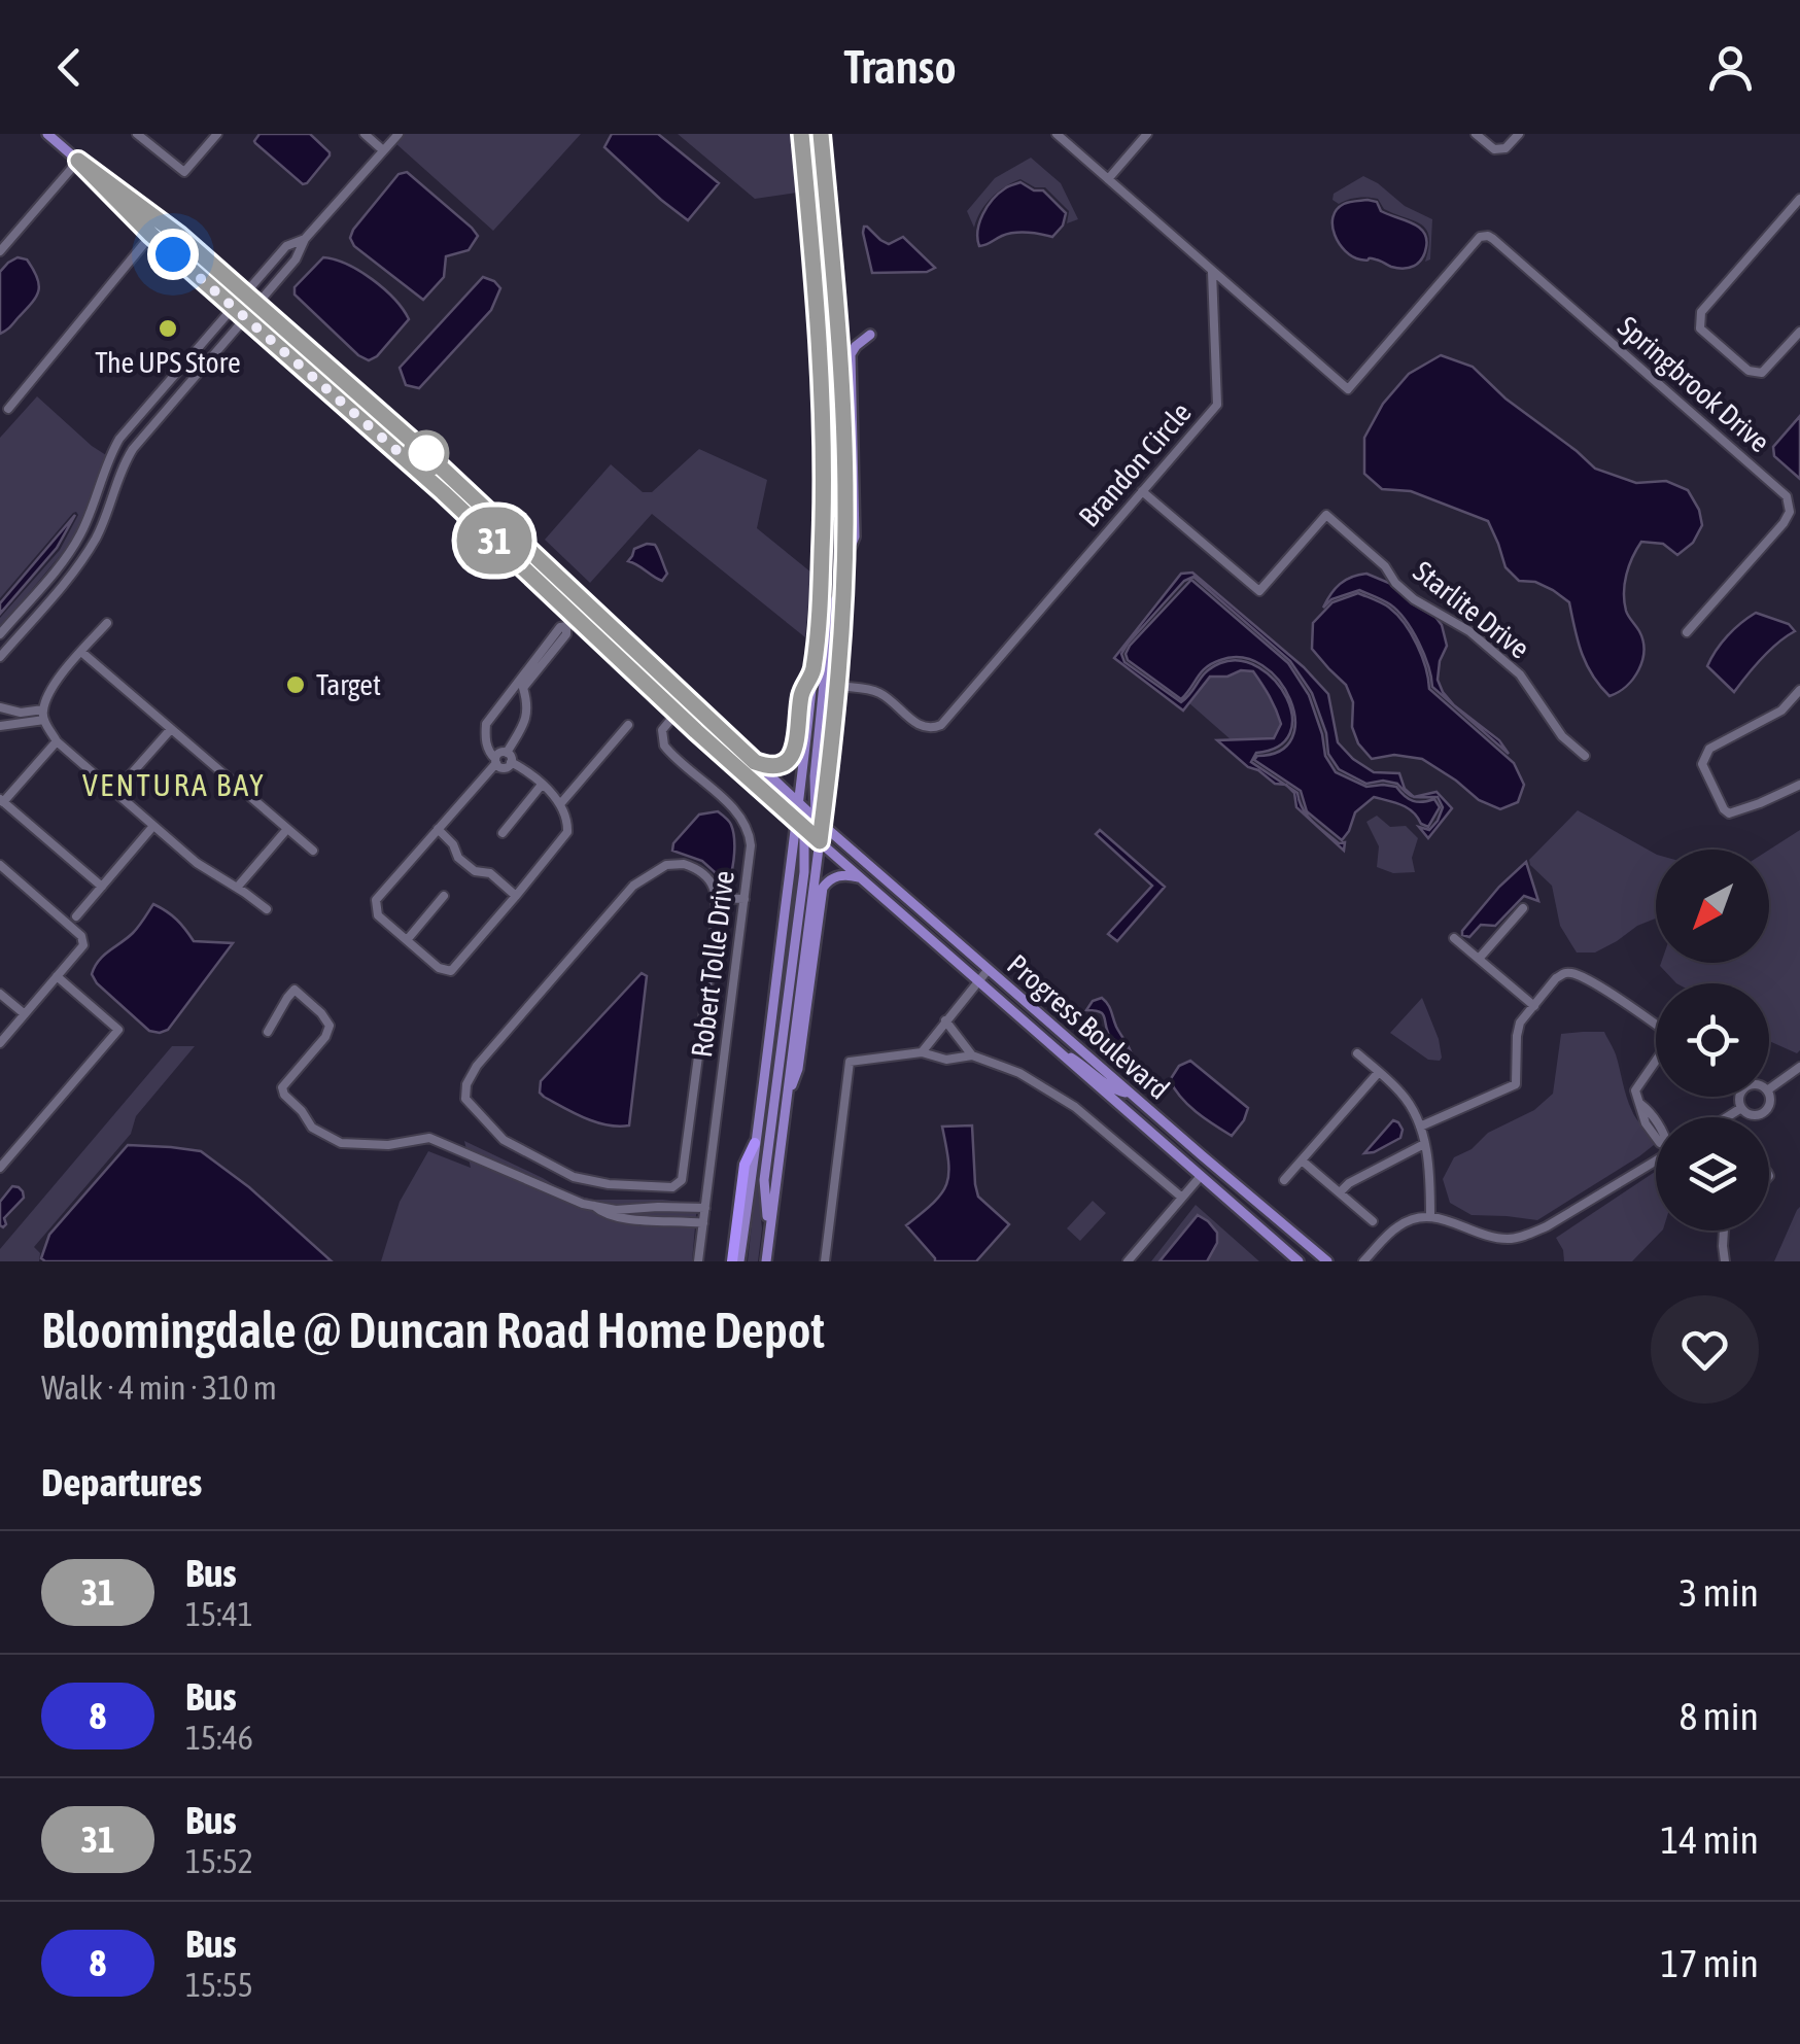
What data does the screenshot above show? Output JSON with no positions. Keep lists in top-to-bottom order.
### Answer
{
  "streets": {
    "main road": ["Progress Boulevard"],
    "street": [
      "Springbrook Drive",
      "Brandon Circle",
      "Starlite Drive",
      "Robert Tolle Drive"
    ]
  },
  "crossings": [
    ["Springbrook Drive", "Brandon Circle"],
    ["Brandon Circle", "Starlite Drive"],
    ["Robert Tolle Drive", "Progress Boulevard"]
  ],
  "districts": ["VENTURA BAY"],
  "places": ["The UPS Store", "Target"],
  "lines": ["bus line 31"],
  "north": "bottom left",
  "page": {
    "header": "Transo",
    "on_map": "31",
    "heading": [
      ["Bloomingdale @ Duncan Road Home Depot", "Walk · 4 min · 310 m"],
      "Departures"
    ],
    "list": [
      {
        "mark": "31",
        "name": "Bus",
        "note": "15:41",
        "value": "3 min"
      },
      {
        "mark": "8",
        "name": "Bus",
        "note": "15:46",
        "value": "8 min"
      },
      {
        "mark": "31",
        "name": "Bus",
        "note": "15:52",
        "value": "14 min"
      },
      {
        "mark": "8",
        "name": "Bus",
        "note": "15:55",
        "value": "17 min"
      }
    ]
  }
}
